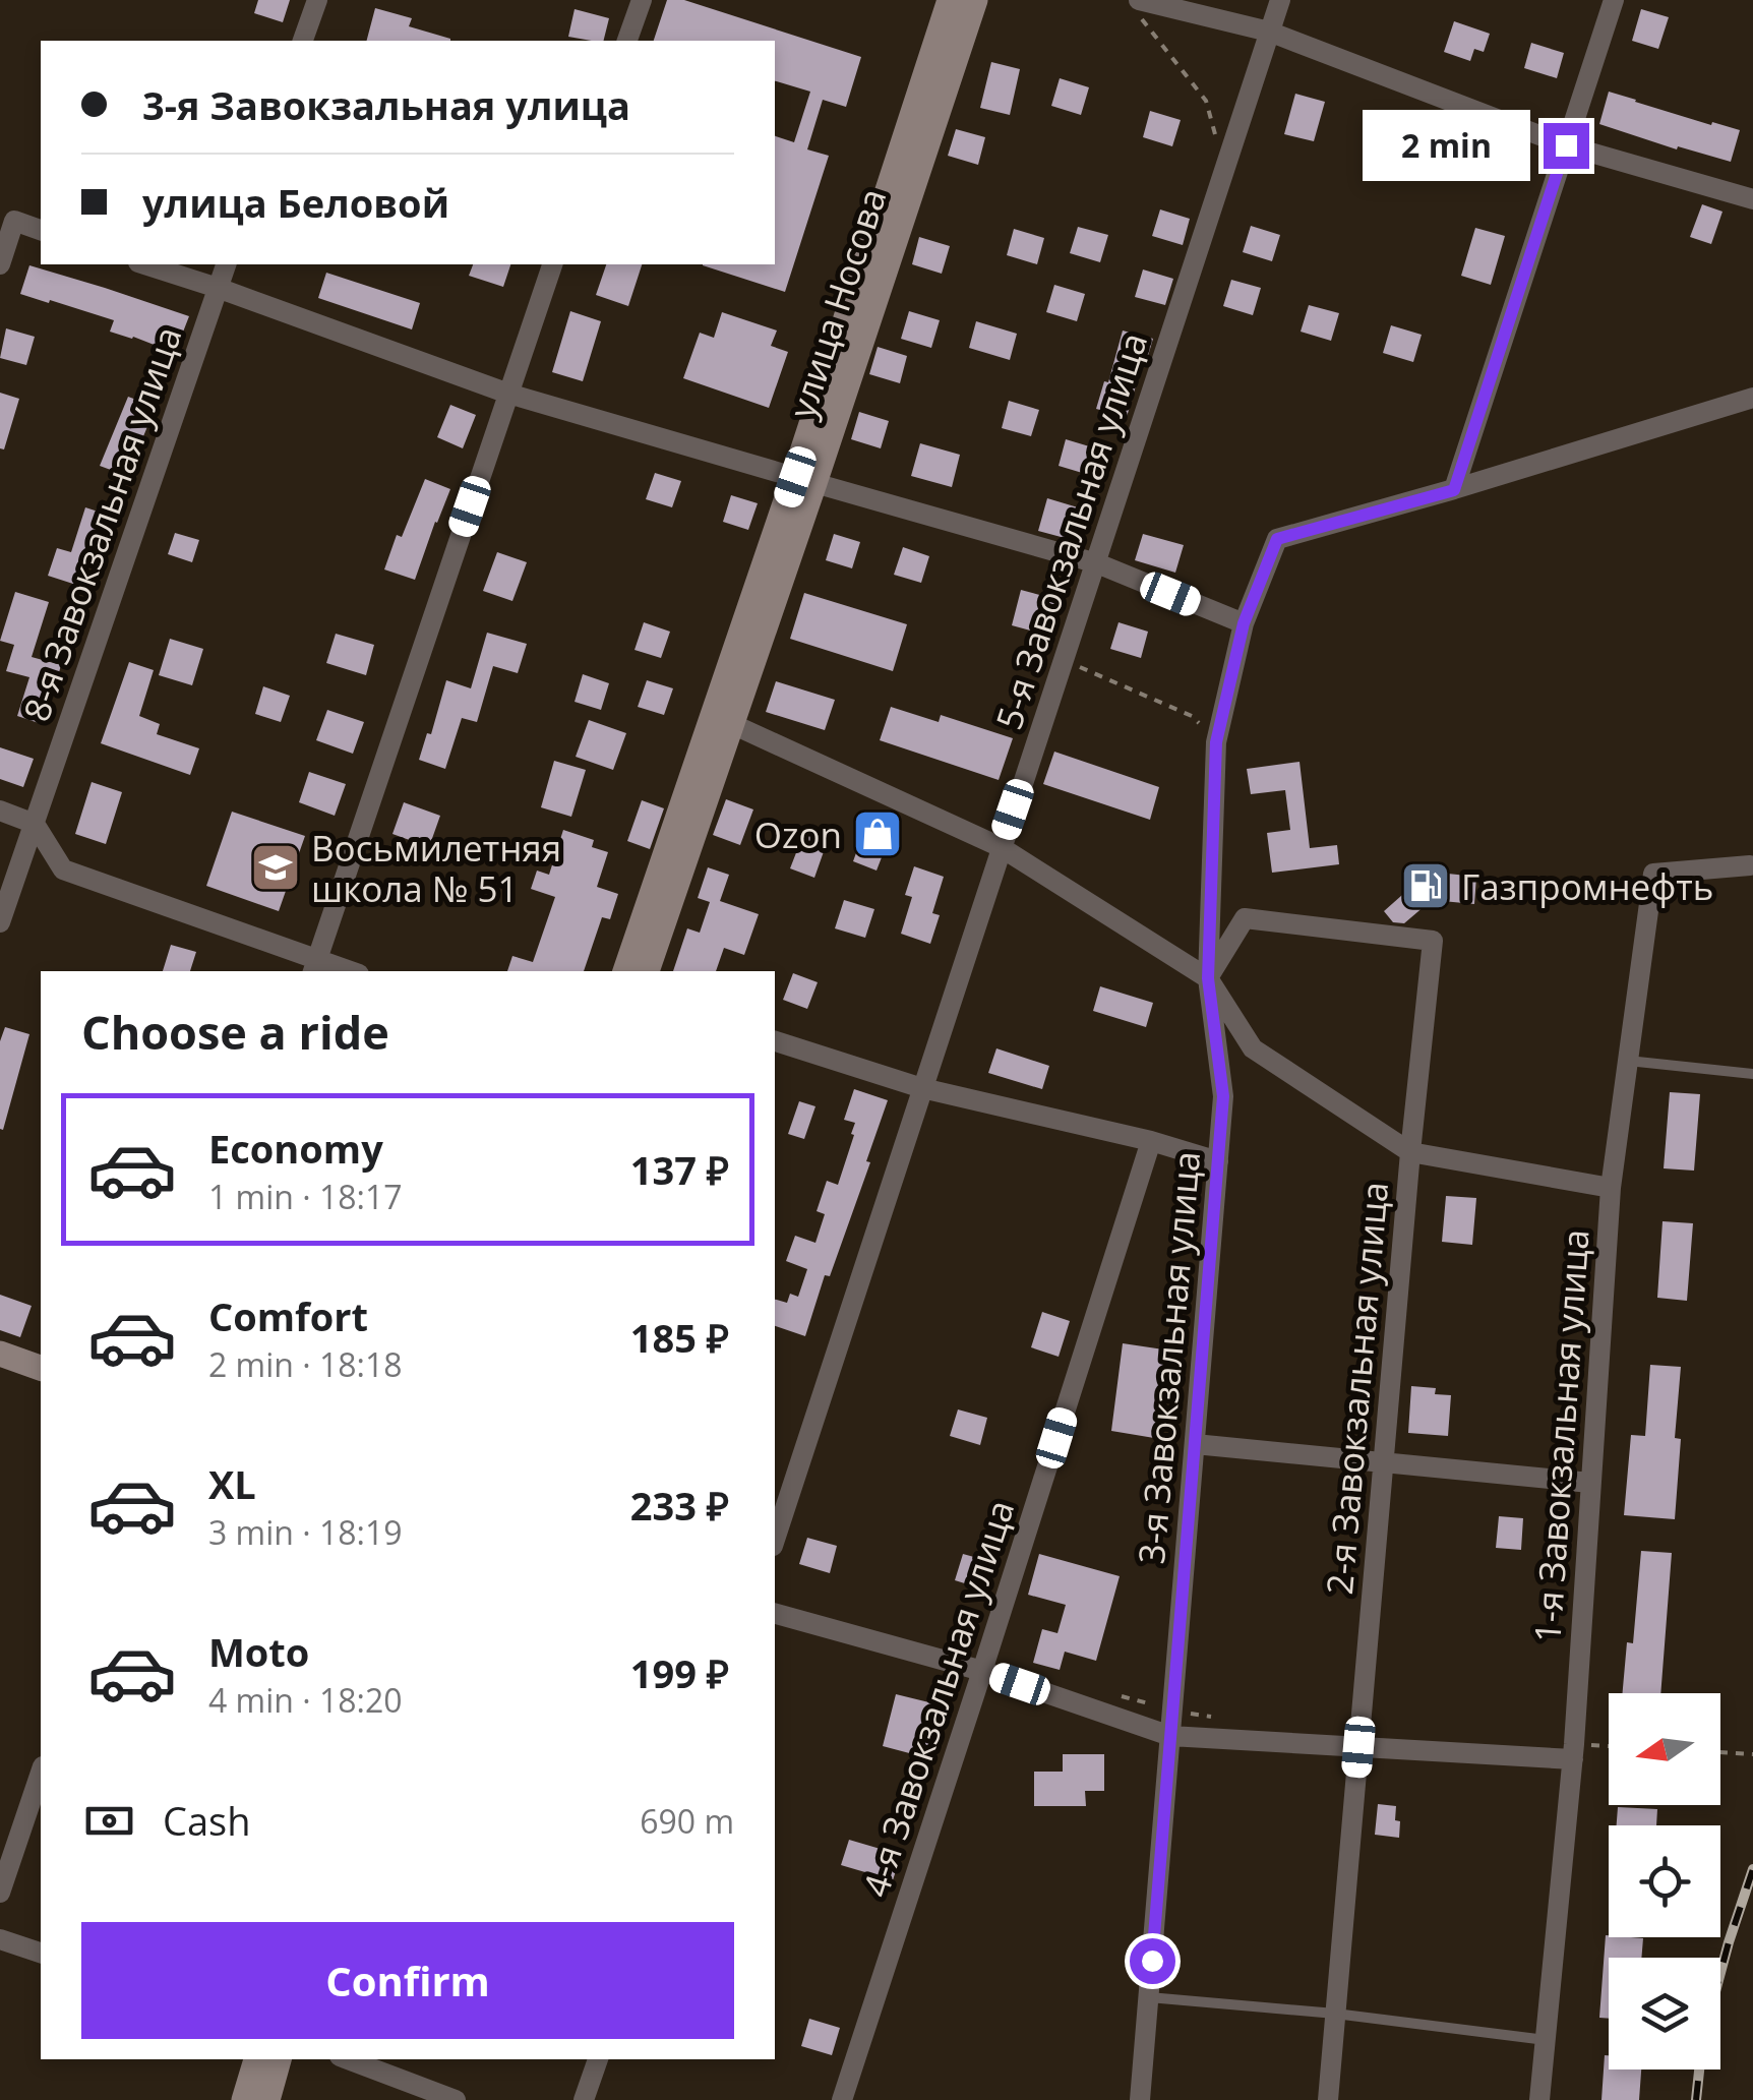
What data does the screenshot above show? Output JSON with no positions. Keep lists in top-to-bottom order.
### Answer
{
  "streets": {
    "main road": ["улица Носова"],
    "street": [
      "8-я Завокзальная улица",
      "5-я Завокзальная улица",
      "3-я Завокзальная улица",
      "2-я Завокзальная улица",
      "1-я Завокзальная улица",
      "4-я Завокзальная улица"
    ]
  },
  "crossings": [
    ["3-я Завокзальная улица", "2-я Завокзальная улица"]
  ],
  "places": {
    "shop": ["Ozon"],
    "school or university": ["Восьмилетняя школа № 51"],
    "fuel station": ["Газпромнефть"]
  },
  "north": "left",
  "page": {
    "banner": ["3-я Завокзальная улица", "улица Беловой"],
    "bubble": "2 min",
    "heading": "Choose a ride",
    "list": [
      {
        "name": "Economy",
        "note": "1 min · 18:17",
        "value": "137 ₽"
      },
      {
        "name": "Comfort",
        "note": "2 min · 18:18",
        "value": "185 ₽"
      },
      {
        "name": "XL",
        "note": "3 min · 18:19",
        "value": "233 ₽"
      },
      {
        "name": "Moto",
        "note": "4 min · 18:20",
        "value": "199 ₽"
      }
    ],
    "pay": ["Cash", "690 m"],
    "buttons": "Confirm"
  }
}
